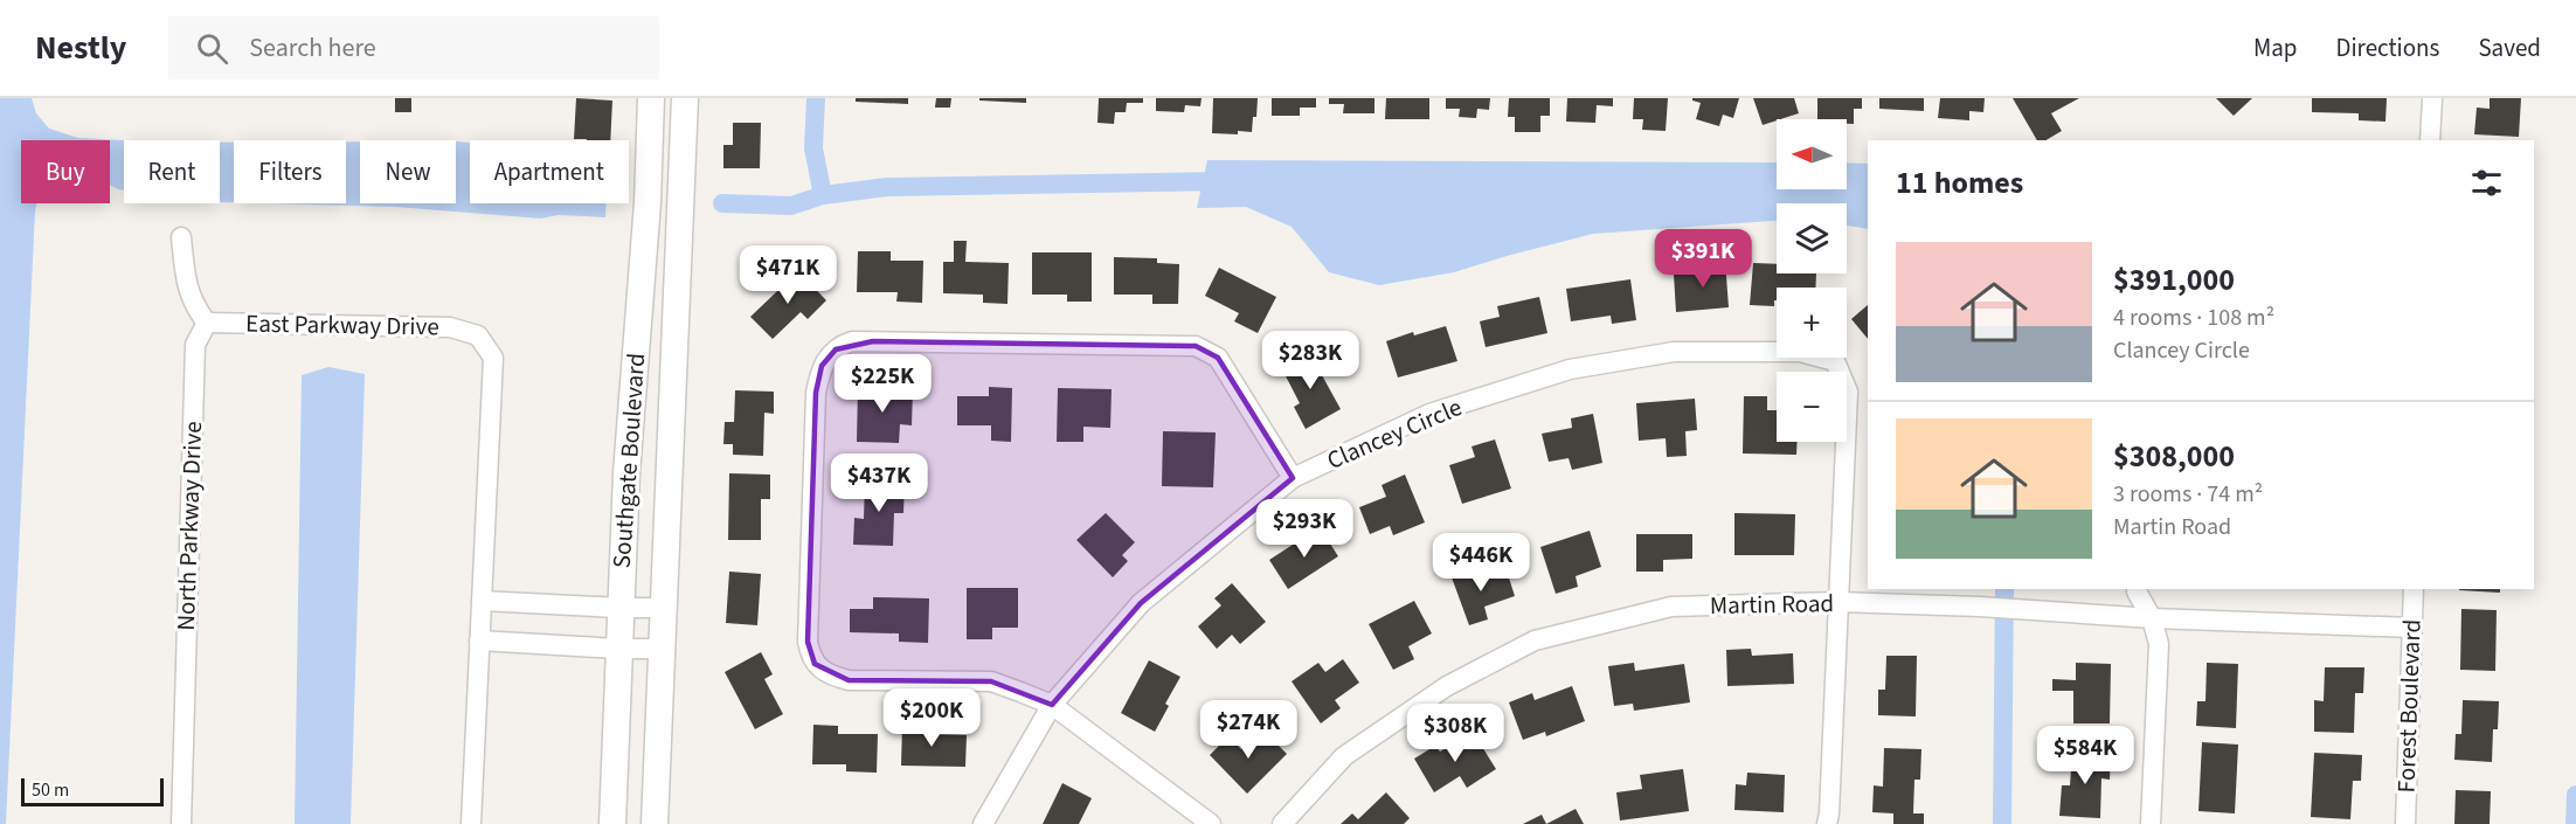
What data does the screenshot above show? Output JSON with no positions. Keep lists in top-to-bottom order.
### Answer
{
  "streets": {
    "main road": ["Southgate Boulevard"],
    "street": [
      "East Parkway Drive",
      "Clancey Circle",
      "North Parkway Drive",
      "Martin Road",
      "Forest Boulevard"
    ]
  },
  "crossings": [
    ["East Parkway Drive", "North Parkway Drive"],
    ["Clancey Circle", "Martin Road"],
    ["Martin Road", "Forest Boulevard"]
  ],
  "scale_bar": "50 m",
  "north": "left",
  "page": {
    "header": "Nestly",
    "search": "Search here",
    "nav": ["Map", "Directions", "Saved"],
    "map_buttons": ["+", "−"],
    "chip": [
      "Buy",
      "Rent",
      "Filters",
      "New",
      "Apartment"
    ],
    "heading": "11 homes",
    "list": [
      {
        "name": "$391,000",
        "note": "4 rooms · 108 m² · Clancey Circle"
      },
      {
        "name": "$308,000",
        "note": "3 rooms · 74 m² · Martin Road"
      }
    ],
    "price": [
      "$391K",
      "$471K",
      "$283K",
      "$225K",
      "$437K",
      "$293K",
      "$446K",
      "$200K",
      "$274K",
      "$308K",
      "$584K"
    ],
    "scale": "50 m"
  }
}
